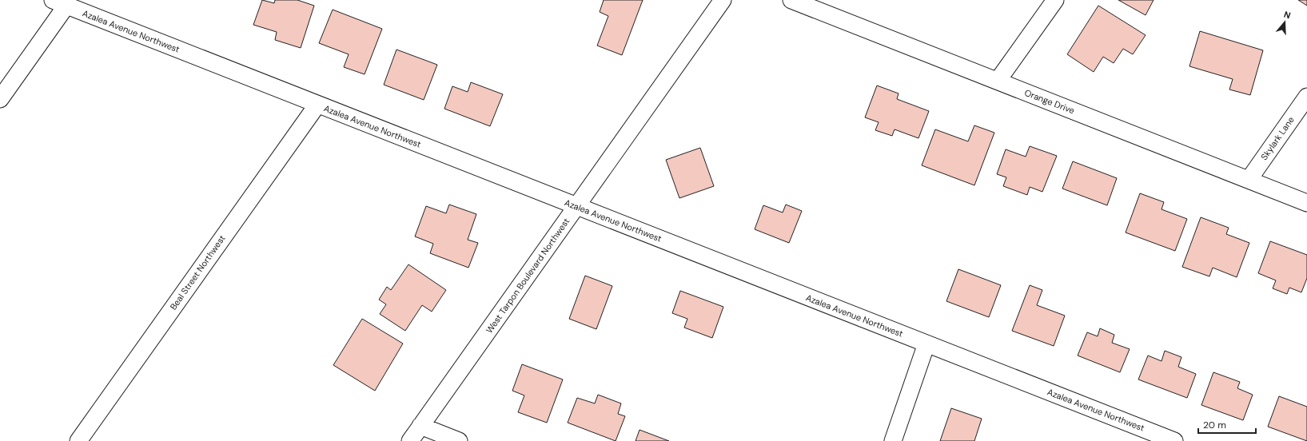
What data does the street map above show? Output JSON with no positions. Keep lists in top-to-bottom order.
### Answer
{
  "streets": {
    "street": [
      "Azalea Avenue Northwest",
      "Orange Drive",
      "Skylark Lane",
      "Beal Street Northwest",
      "West Tarpon Boulevard Northwest"
    ]
  },
  "crossings": [
    ["Azalea Avenue Northwest", "Beal Street Northwest"],
    ["Azalea Avenue Northwest", "West Tarpon Boulevard Northwest"],
    ["Orange Drive", "Skylark Lane"]
  ],
  "scale_bar": "20 m",
  "north": "top"
}
